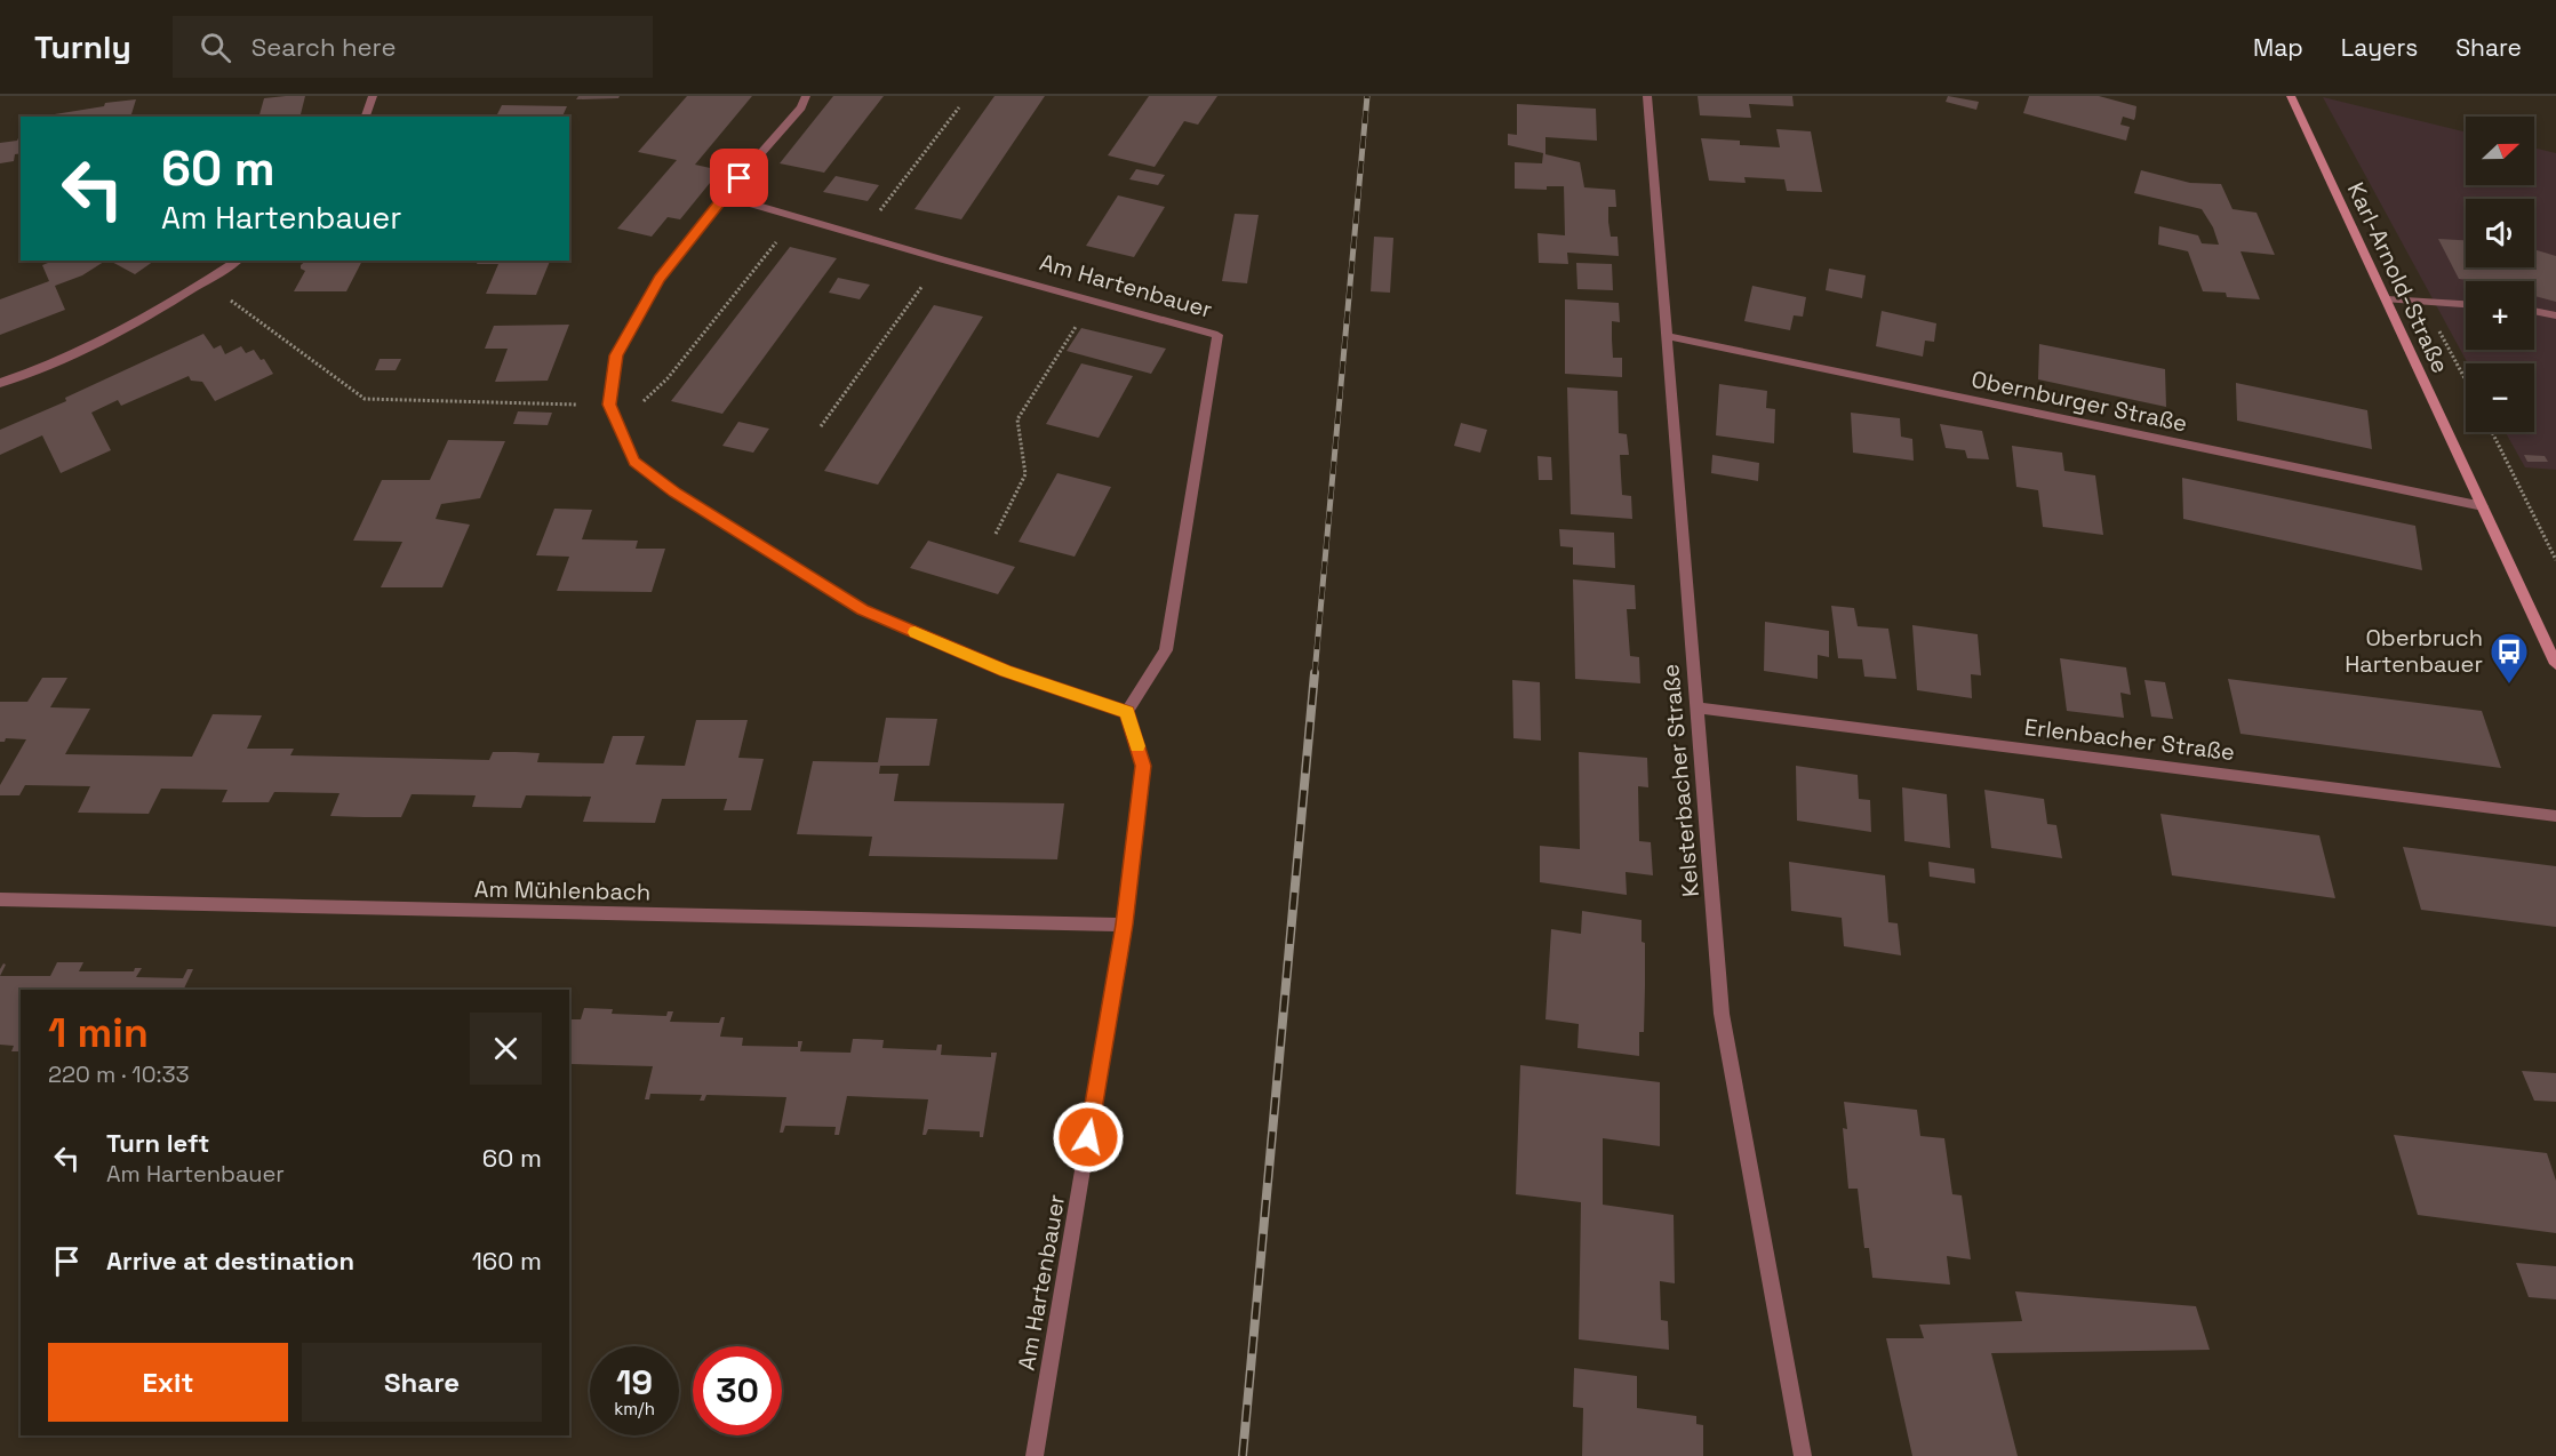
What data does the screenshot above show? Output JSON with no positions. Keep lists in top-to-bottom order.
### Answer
{
  "streets": {
    "main road": ["Karl-Arnold-Straße"],
    "street": [
      "Am Hartenbauer",
      "Obernburger Straße",
      "Erlenbacher Straße",
      "Kelsterbacher Straße",
      "Am Mühlenbach"
    ]
  },
  "crossings": [
    ["Karl-Arnold-Straße", "Obernburger Straße"],
    ["Am Hartenbauer", "Am Mühlenbach"],
    ["Obernburger Straße", "Kelsterbacher Straße"],
    ["Erlenbacher Straße", "Kelsterbacher Straße"]
  ],
  "places": {
    "bus stop": ["Oberbruch Hartenbauer"]
  },
  "north": "right",
  "page": {
    "header": "Turnly",
    "search": "Search here",
    "nav": ["Map", "Layers", "Share"],
    "map_buttons": ["+", "−"],
    "turn": ["60 m", "Am Hartenbauer"],
    "heading": ["1 min", "220 m · 10:33"],
    "list": [
      {
        "name": "Turn left",
        "note": "Am Hartenbauer",
        "value": "60 m"
      },
      {
        "name": "Arrive at destination",
        "value": "160 m"
      }
    ],
    "buttons": ["Exit", "Share"],
    "speed": "19 km/h",
    "limit": "30"
  }
}
